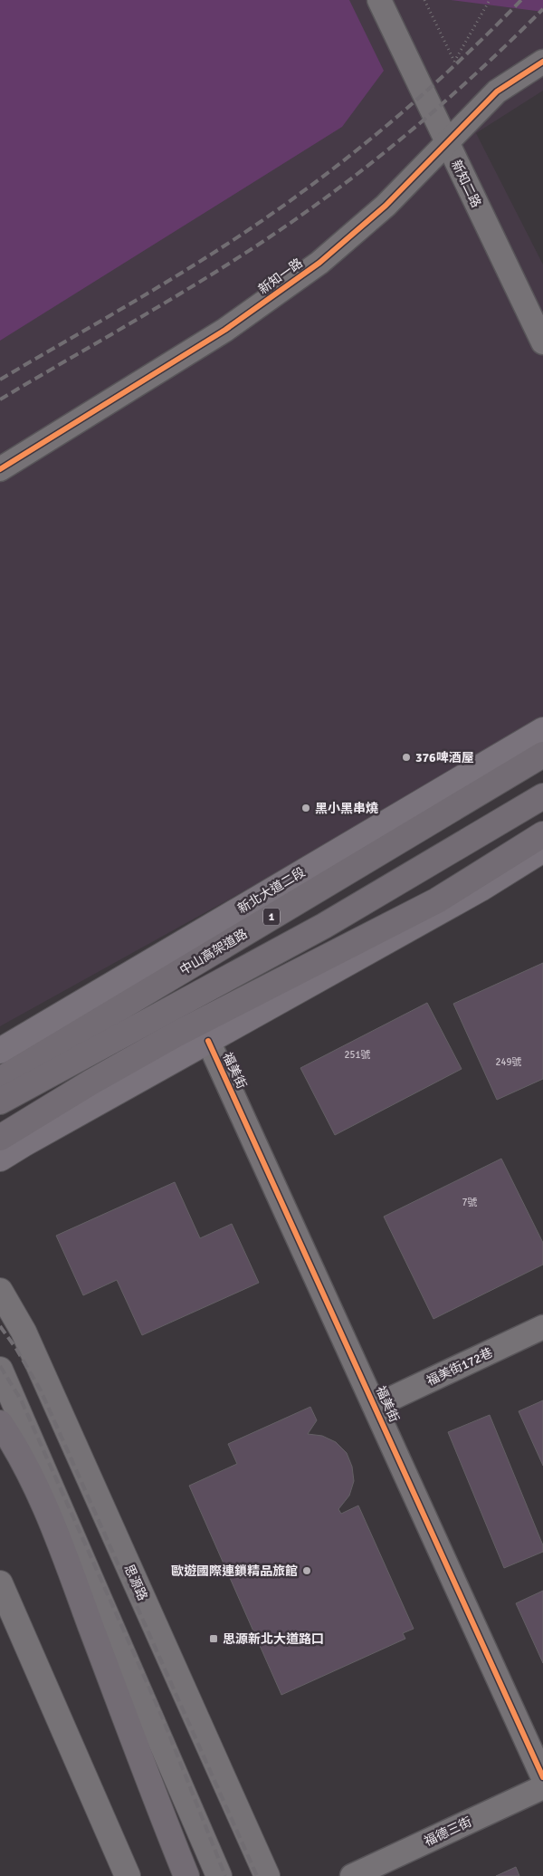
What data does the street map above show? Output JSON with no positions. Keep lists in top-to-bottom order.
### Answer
{
  "streets": {
    "highway": ["1", "中山高架道路"],
    "main road": ["新北大道二段", "思源路"],
    "street": [
      "新知二路",
      "新知一路",
      "福美街",
      "福美街172巷",
      "福德三街"
    ]
  },
  "crossings": [
    ["新知二路", "新知一路"],
    ["福美街", "福美街172巷"]
  ],
  "places": {
    "other": ["376啤酒屋", "黑小黑串燒", "歐遊國際連鎖精品旅館"],
    "transit": ["思源新北大道路口"]
  },
  "house_numbers": ["251號", "249號", "7號"]
}
